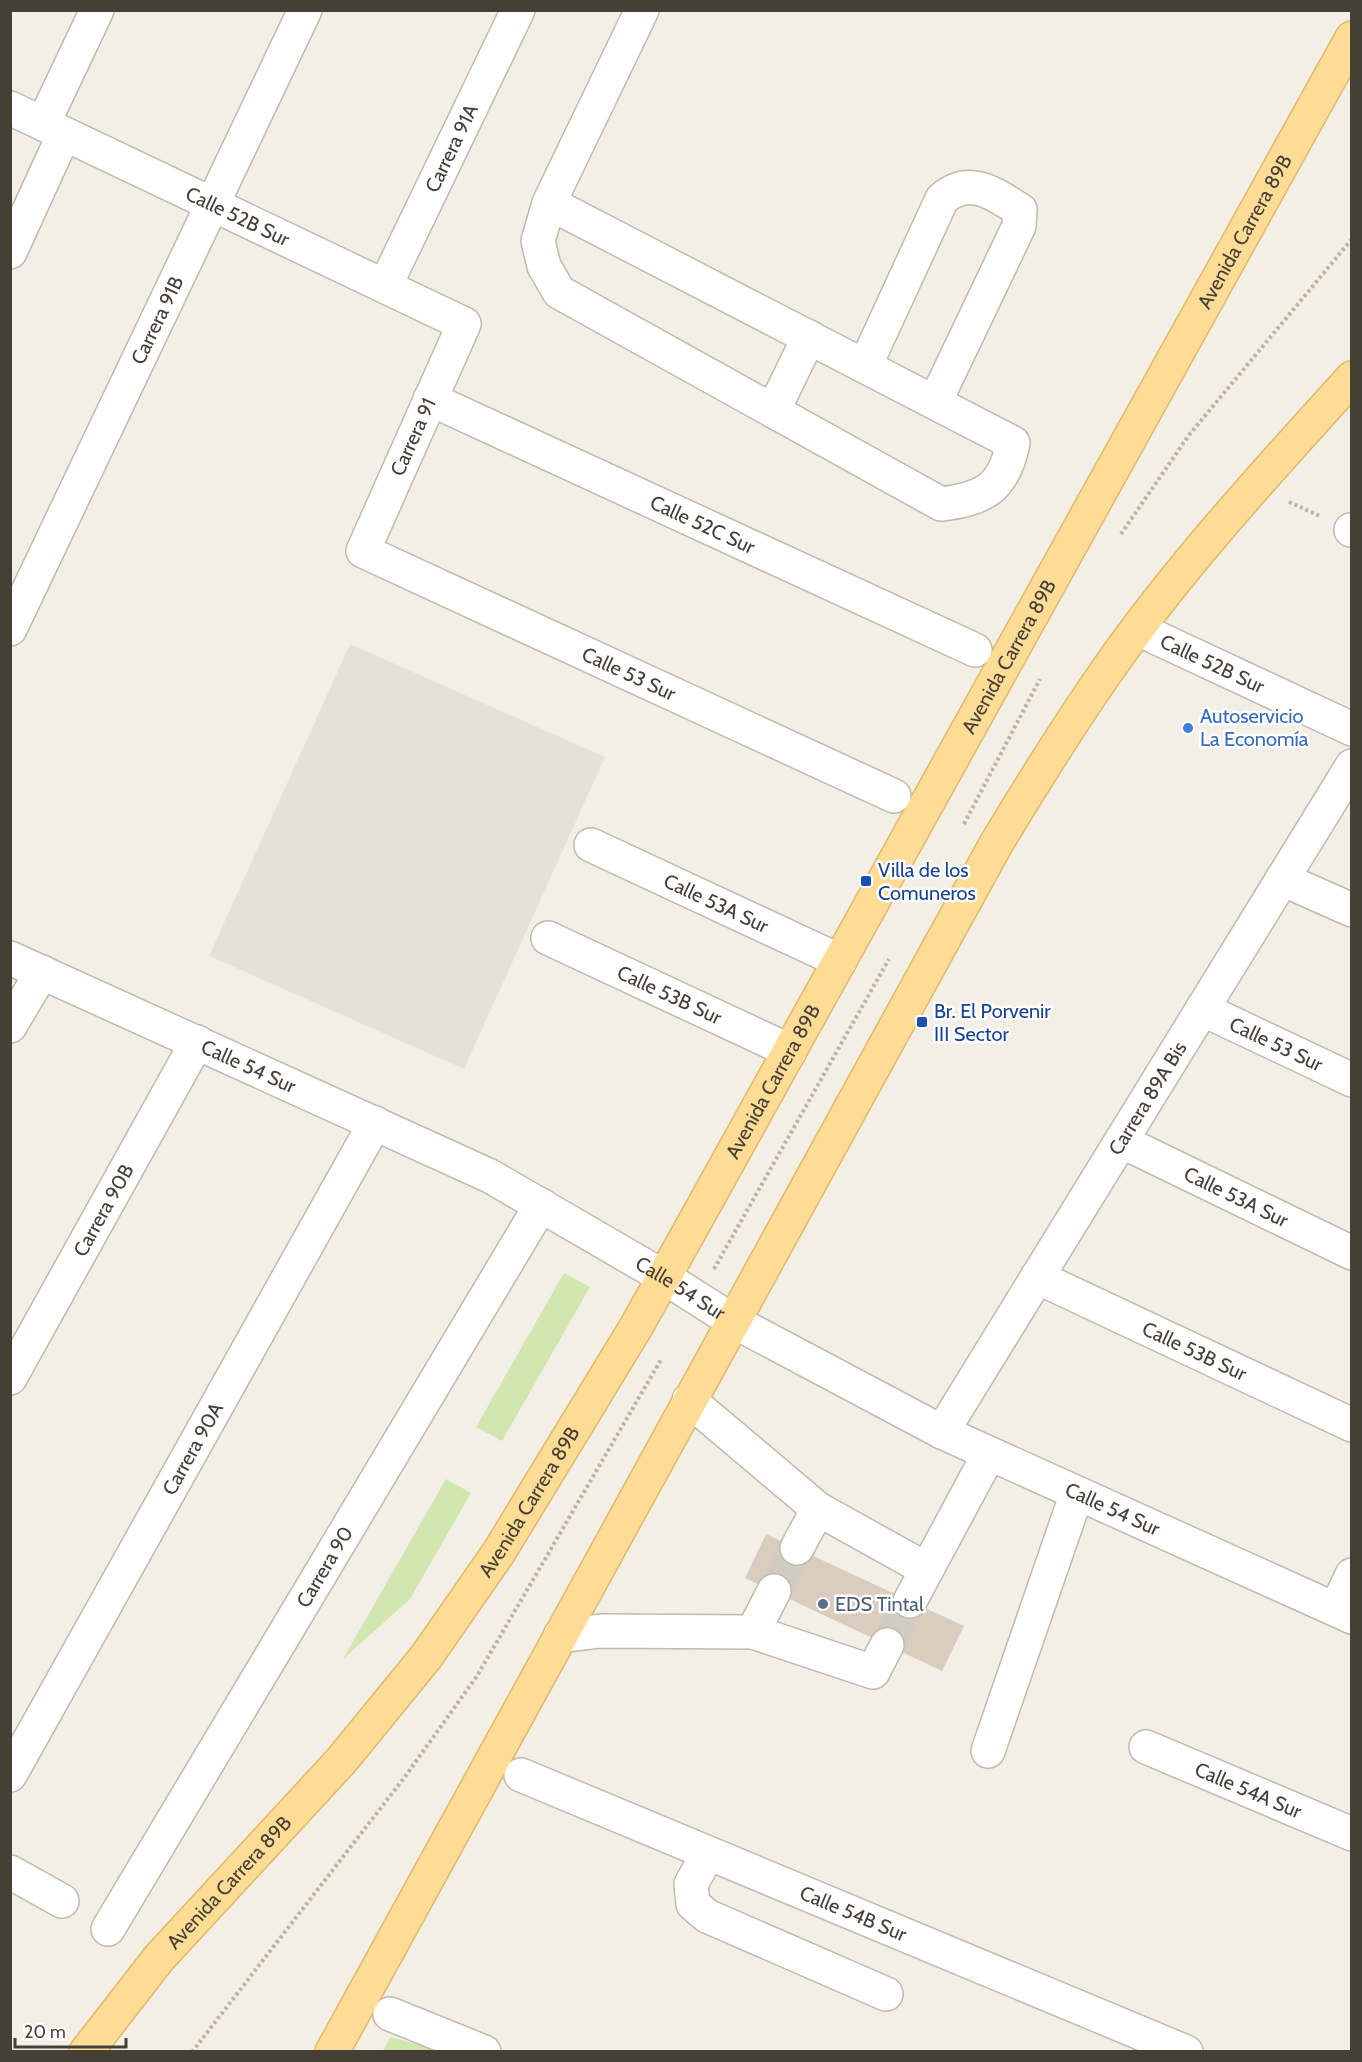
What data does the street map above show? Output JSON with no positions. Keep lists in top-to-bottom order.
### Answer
{
  "streets": {
    "main road": ["Avenida Carrera 89B"],
    "street": [
      "Carrera 91A",
      "Calle 52B Sur",
      "Carrera 91B",
      "Carrera 91",
      "Calle 52C Sur",
      "Calle 53 Sur",
      "Calle 53A Sur",
      "Calle 53B Sur",
      "Calle 54 Sur",
      "Carrera 89A Bis",
      "Carrera 90B",
      "Carrera 90A",
      "Carrera 90",
      "Calle 54A Sur",
      "Calle 54B Sur"
    ]
  },
  "crossings": [
    ["Carrera 91A", "Calle 52B Sur"],
    ["Calle 52B Sur", "Carrera 91B"],
    ["Calle 52B Sur", "Carrera 91"],
    ["Avenida Carrera 89B", "Calle 53A Sur"],
    ["Avenida Carrera 89B", "Calle 53B Sur"],
    ["Avenida Carrera 89B", "Calle 54 Sur"],
    ["Carrera 91", "Calle 52C Sur"],
    ["Carrera 91", "Calle 53 Sur"],
    ["Calle 53 Sur", "Carrera 89A Bis"],
    ["Calle 53A Sur", "Carrera 89A Bis"],
    ["Calle 53B Sur", "Carrera 89A Bis"],
    ["Calle 54 Sur", "Carrera 89A Bis"],
    ["Calle 54 Sur", "Carrera 90B"],
    ["Calle 54 Sur", "Carrera 90A"],
    ["Calle 54 Sur", "Carrera 90"]
  ],
  "places": {
    "other": ["Autoservicio La Economía", "EDS Tintal"],
    "transit": ["Villa de los Comuneros", "Br. El Porvenir III Sector"]
  },
  "scale_bar": "20 m"
}
